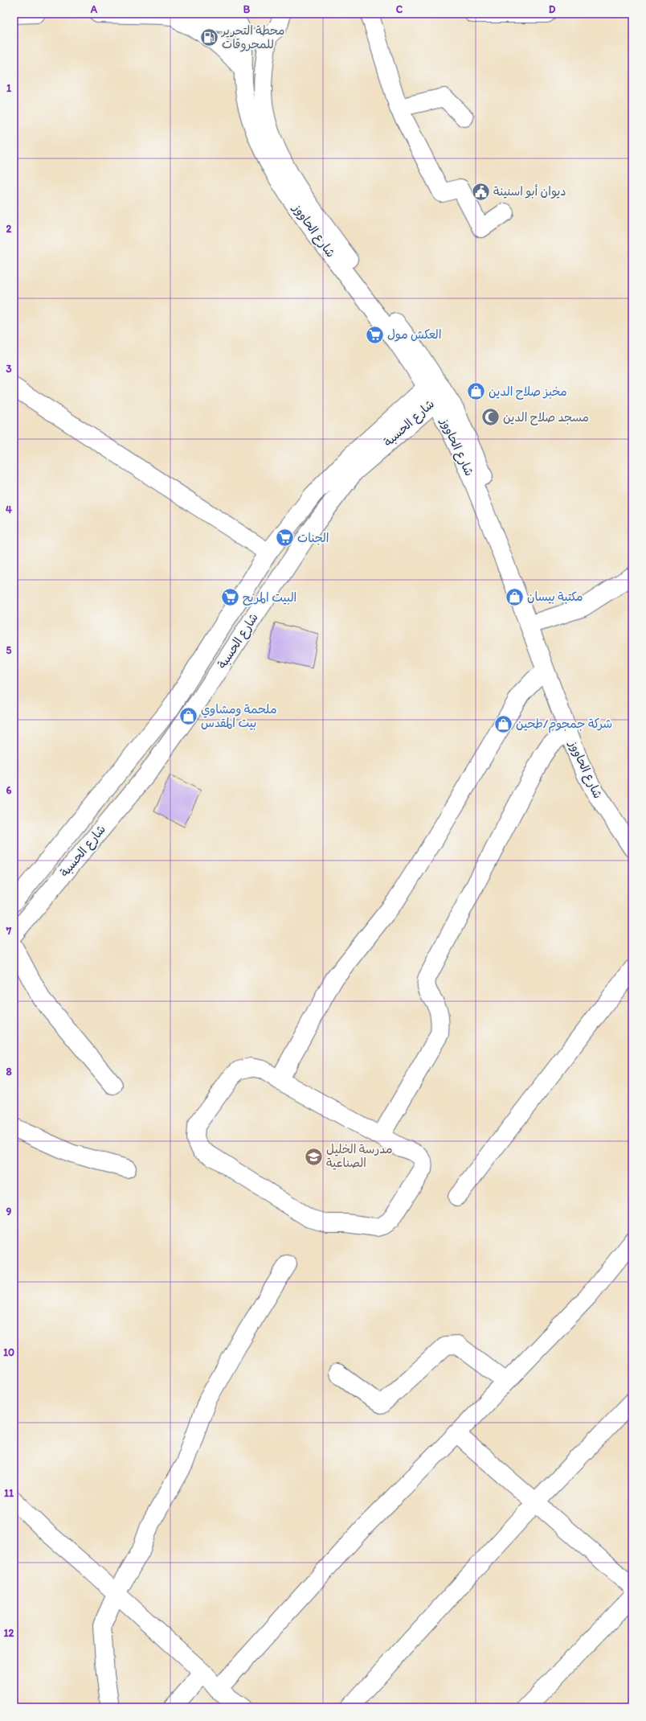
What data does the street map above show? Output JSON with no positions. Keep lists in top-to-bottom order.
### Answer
{
  "streets": {
    "street": ["شارع الحاووز", "شارع الحسبة"]
  },
  "crossings": [
    ["شارع الحاووز", "شارع الحسبة"]
  ],
  "places": {
    "fuel station": ["محطة التحرير للمحروقات"],
    "public building": ["ديوان أبو اسنينة"],
    "supermarket": ["العكش مول", "الجنات", "البيت المريح"],
    "shop": [
      "مخبز صلاح الدين",
      "مكتبة بيسان",
      "ملحمة ومشاوي بيت المقدس",
      "شركة جمجوم/طحين"
    ],
    "mosque": ["مسجد صلاح الدين"],
    "school or university": ["مدرسة الخليل الصناعية"]
  },
  "grid": {
    "columns": [
      "A",
      "B",
      "C",
      "D"
    ],
    "rows": [
      "1",
      "2",
      "3",
      "4",
      "5",
      "6",
      "7",
      "8",
      "9",
      "10",
      "11",
      "12"
    ]
  }
}
